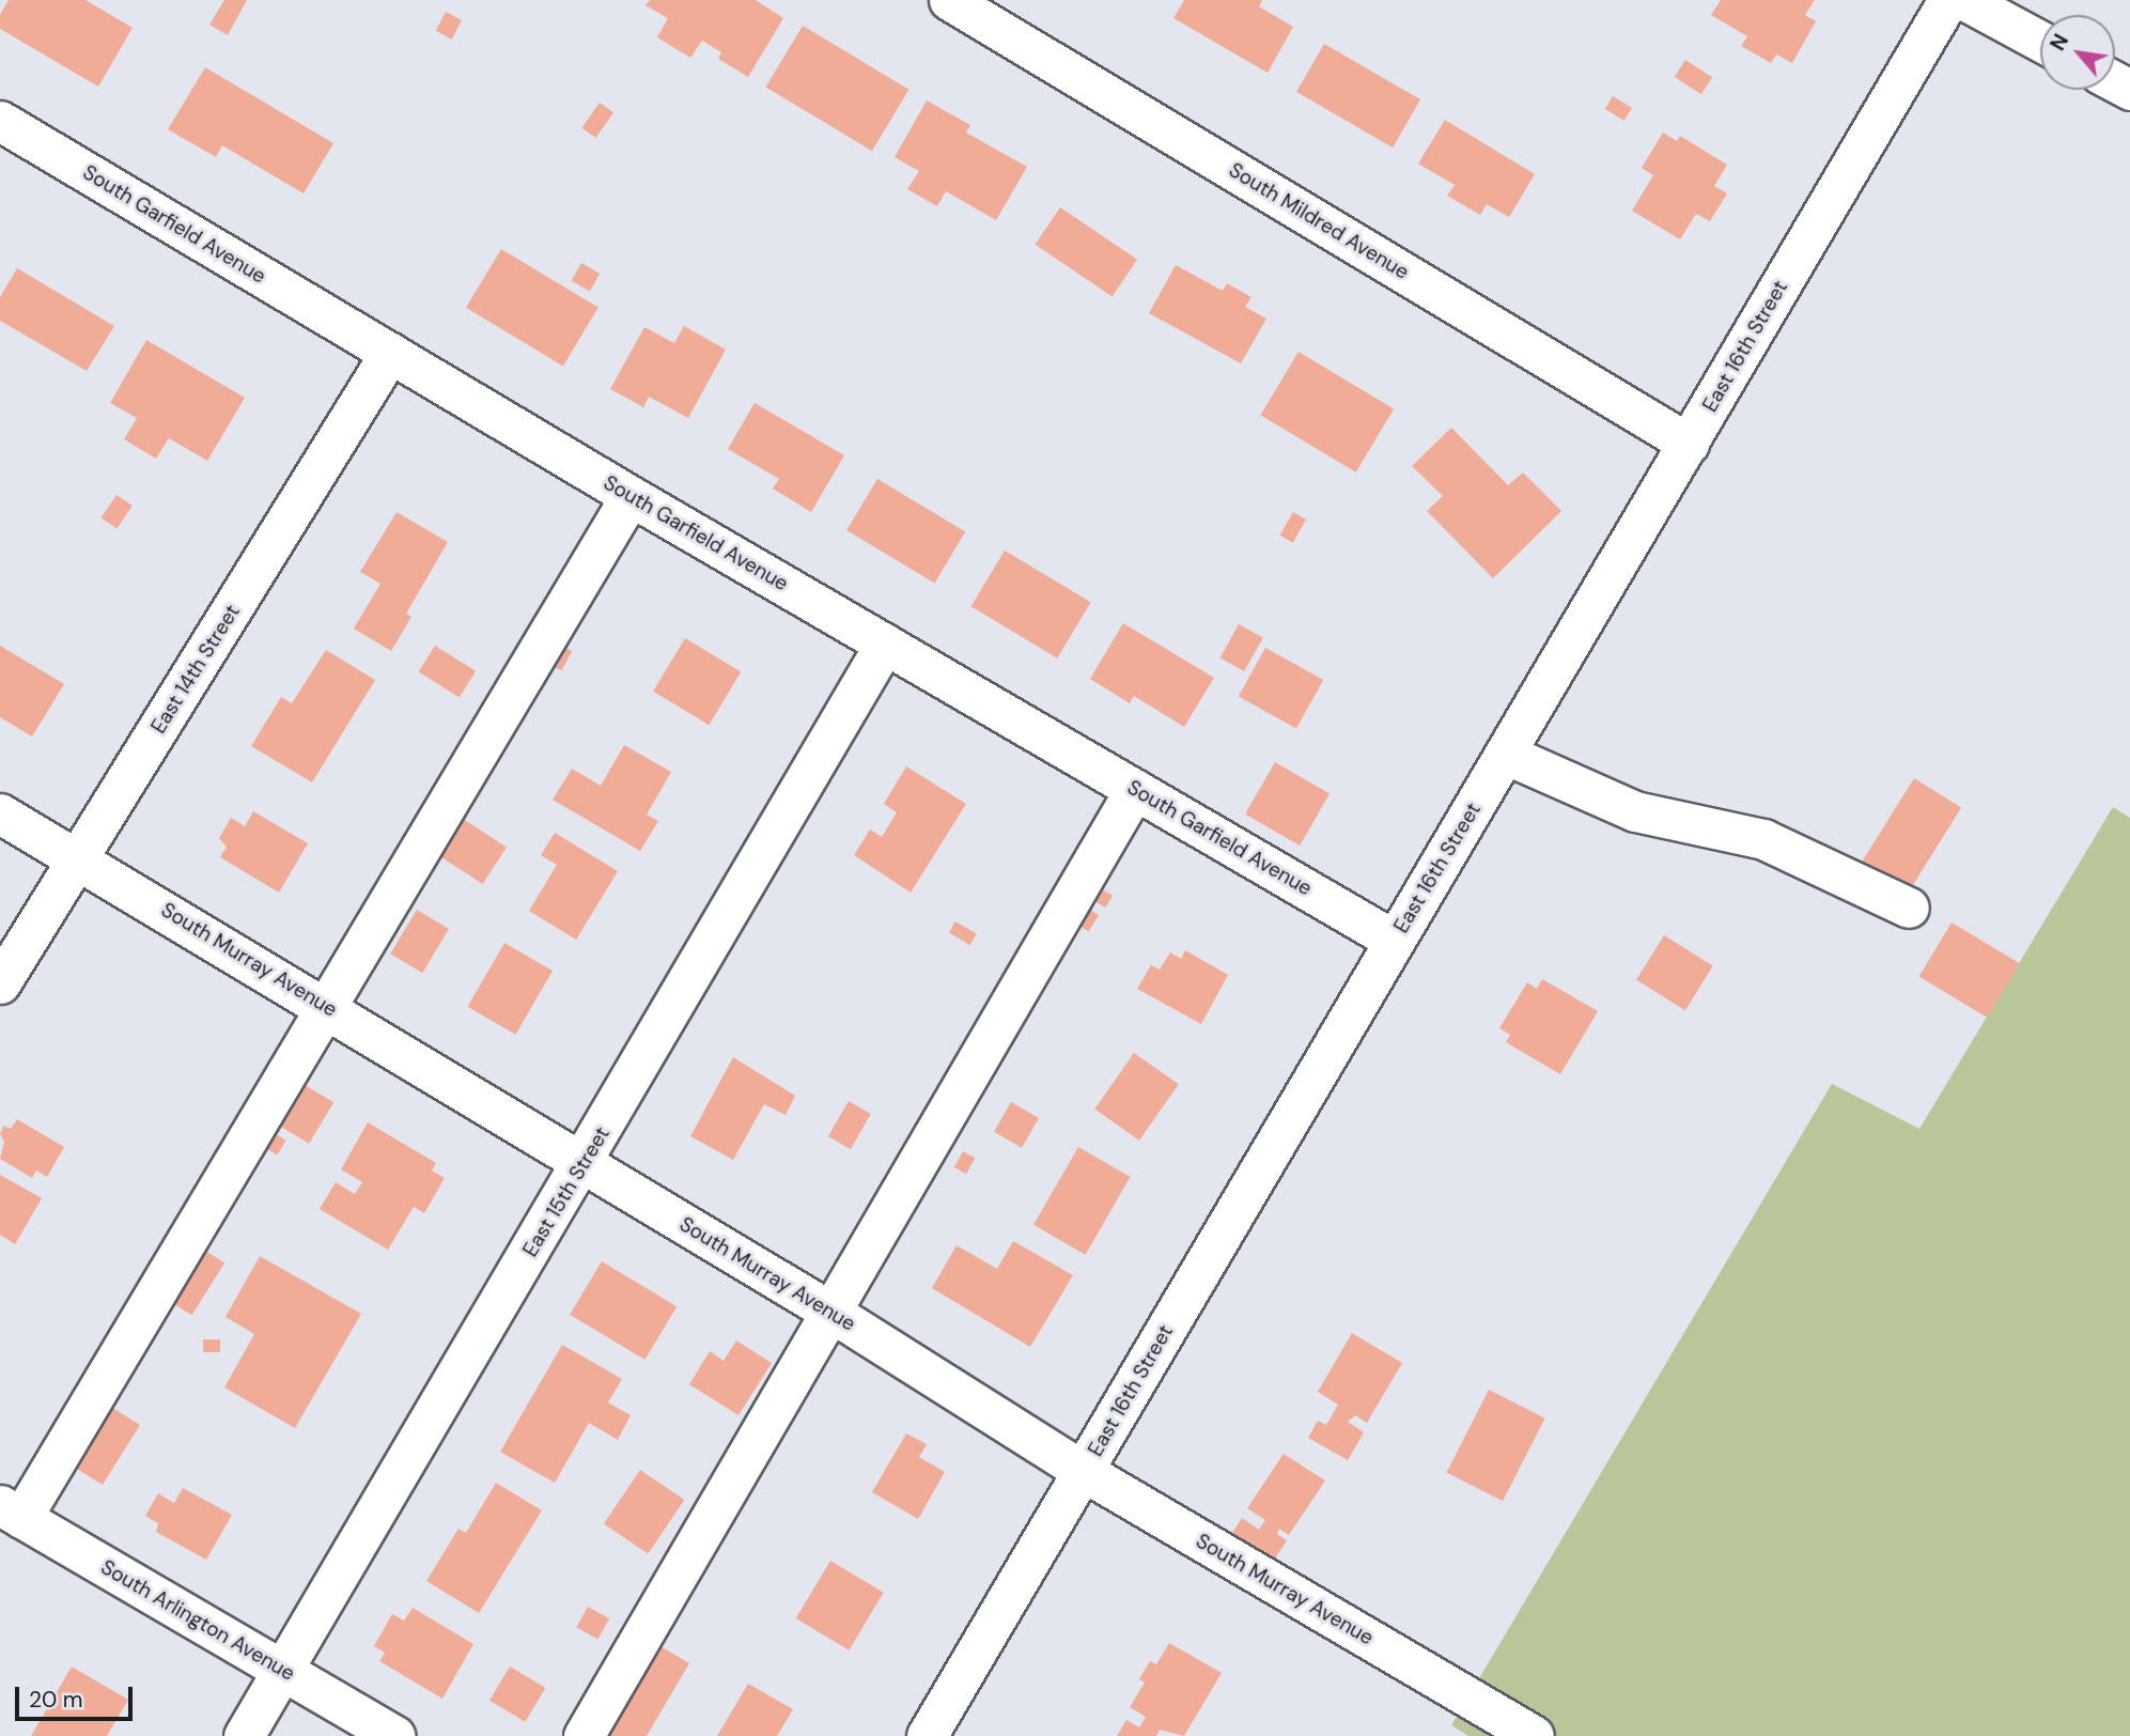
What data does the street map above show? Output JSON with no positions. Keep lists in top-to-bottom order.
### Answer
{
  "streets": {
    "street": [
      "South Mildred Avenue",
      "South Garfield Avenue",
      "East 16th Street",
      "East 14th Street",
      "South Murray Avenue",
      "East 15th Street",
      "South Arlington Avenue"
    ]
  },
  "crossings": [
    ["South Mildred Avenue", "East 16th Street"],
    ["South Garfield Avenue", "East 16th Street"],
    ["South Garfield Avenue", "East 14th Street"],
    ["South Garfield Avenue", "East 15th Street"],
    ["East 16th Street", "South Murray Avenue"],
    ["East 14th Street", "South Murray Avenue"],
    ["South Murray Avenue", "East 15th Street"],
    ["East 15th Street", "South Arlington Avenue"]
  ],
  "scale_bar": "20 m",
  "north": "top left"
}
